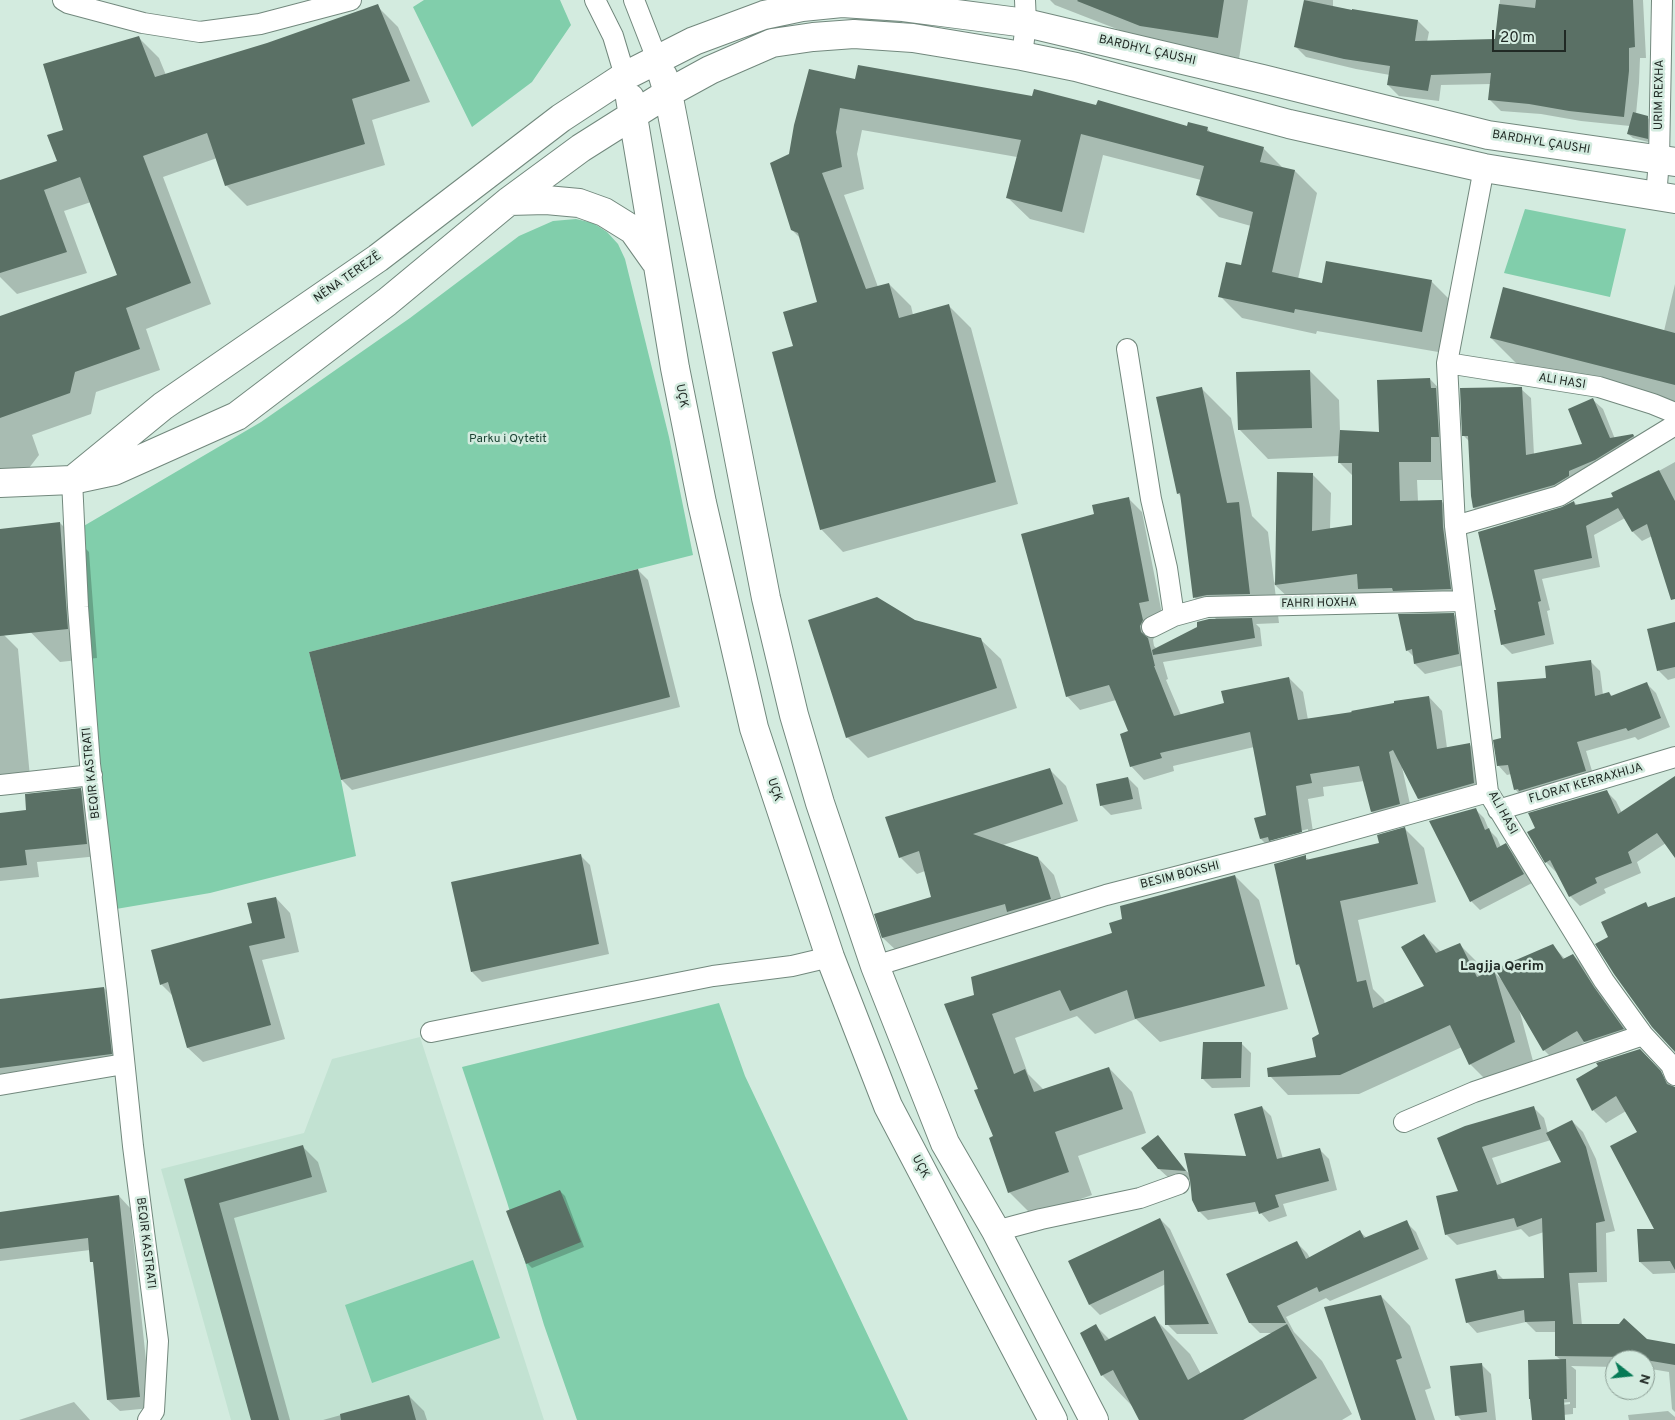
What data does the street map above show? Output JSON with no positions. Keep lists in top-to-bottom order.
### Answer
{
  "streets": {
    "main road": ["BARDHYL ÇAUSHI", "NËNA TEREZË", "UÇK"],
    "street": [
      "URIM REXHA",
      "ALI HASI",
      "FAHRI HOXHA",
      "BEQIR KASTRATI",
      "FLORAT KERRAXHIJA",
      "BESIM BOKSHI"
    ]
  },
  "crossings": [
    ["BARDHYL ÇAUSHI", "URIM REXHA"],
    ["BARDHYL ÇAUSHI", "NËNA TEREZË"],
    ["BARDHYL ÇAUSHI", "UÇK"],
    ["NËNA TEREZË", "UÇK"],
    ["NËNA TEREZË", "BEQIR KASTRATI"],
    ["ALI HASI", "FAHRI HOXHA"],
    ["ALI HASI", "FLORAT KERRAXHIJA"],
    ["ALI HASI", "BESIM BOKSHI"]
  ],
  "districts": ["Lagjja Qerim"],
  "parks": ["Parku i Qytetit"],
  "scale_bar": "20 m",
  "north": "right"
}
